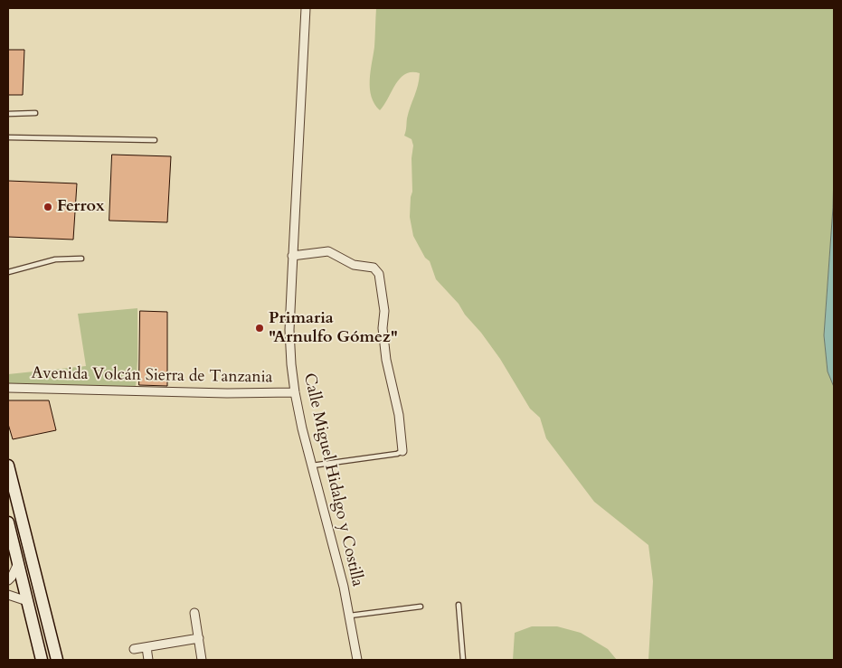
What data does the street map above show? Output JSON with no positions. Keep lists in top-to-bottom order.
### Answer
{
  "streets": {
    "street": ["Avenida Volcán Sierra de Tanzania", "Calle Miguel Hidalgo y Costilla"]
  },
  "crossings": [
    ["Avenida Volcán Sierra de Tanzania", "Calle Miguel Hidalgo y Costilla"]
  ],
  "places": ["Ferrox", "Primaria \"Arnulfo Gómez\""]
}
